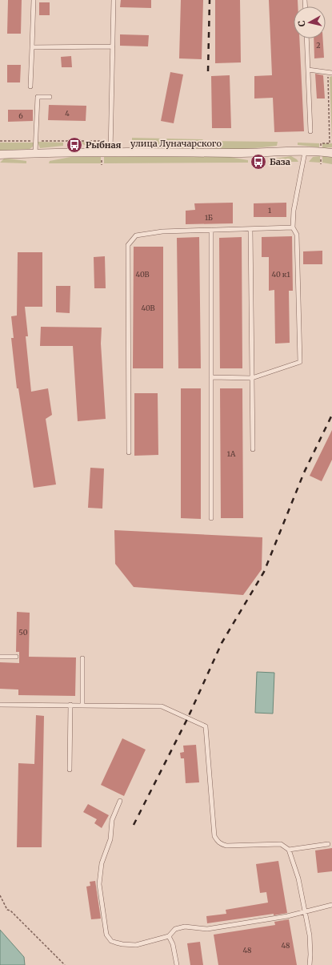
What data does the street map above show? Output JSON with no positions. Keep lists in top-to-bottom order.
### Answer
{
  "streets": {
    "street": ["улица Луначарского"]
  },
  "places": {
    "bus stop": ["Рыбная", "База"]
  },
  "house_numbers": [
    "2",
    "4",
    "6",
    "1",
    "1Б",
    "40В",
    "40 к1",
    "40В",
    "1А",
    "50",
    "48",
    "48"
  ],
  "north": "left"
}
